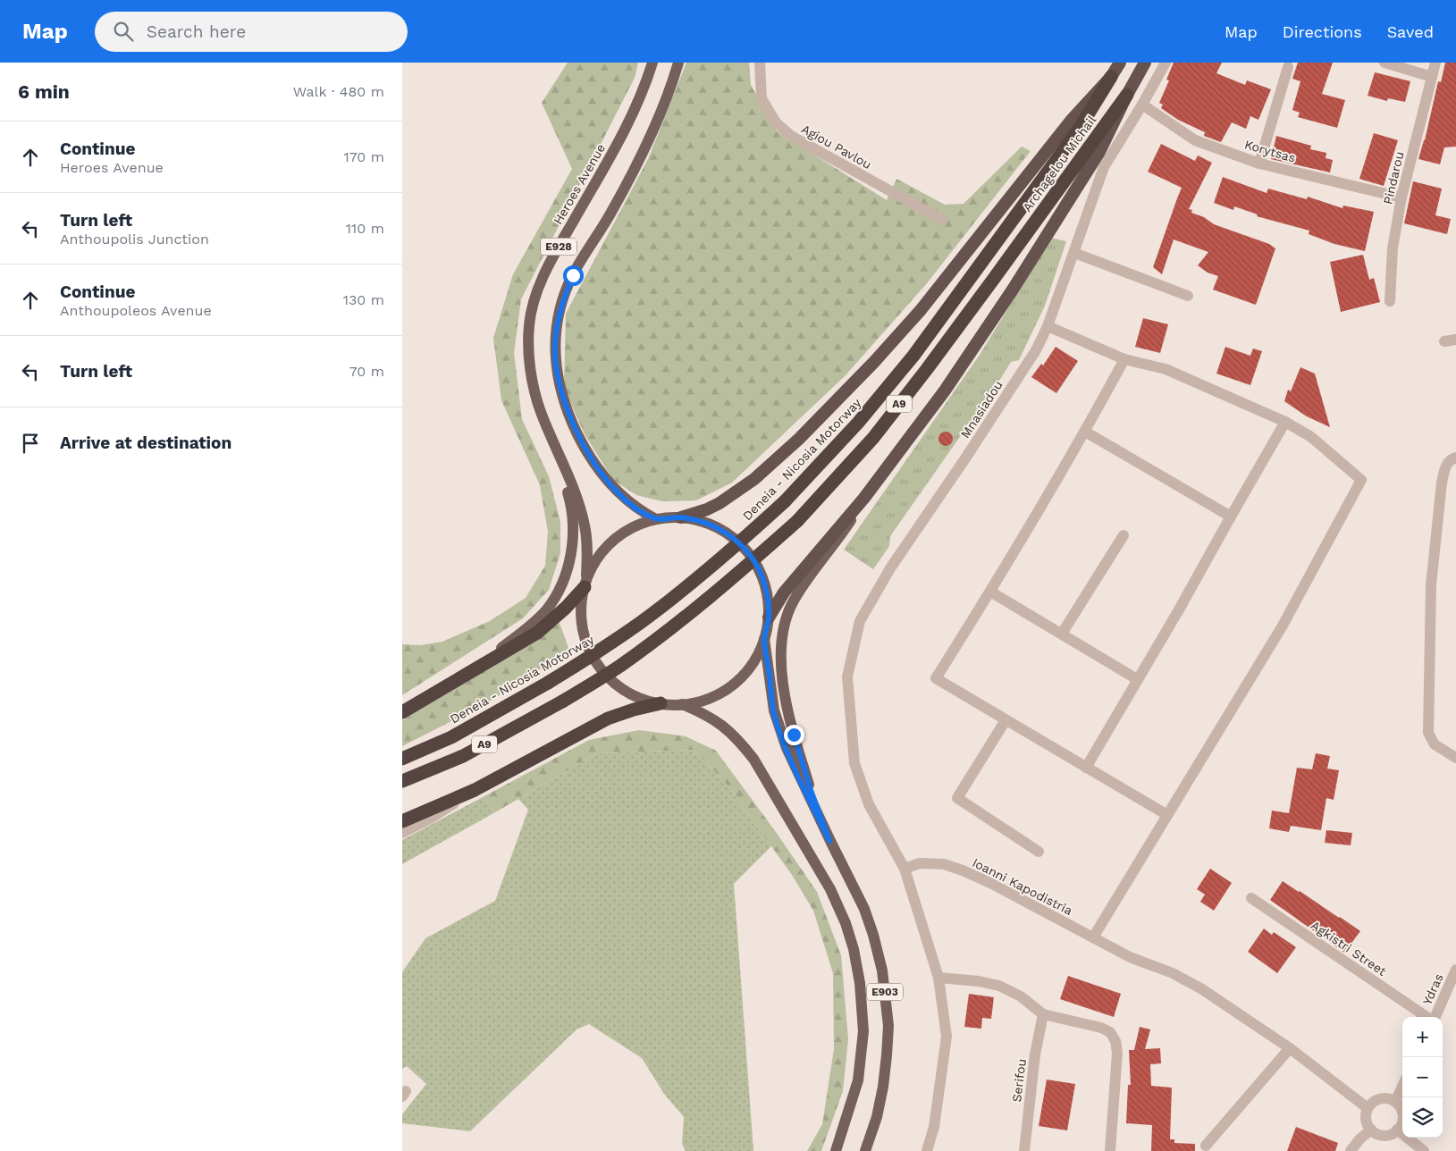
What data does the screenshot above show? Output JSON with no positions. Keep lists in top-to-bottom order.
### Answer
{
  "streets": {
    "highway": ["Archagelou Michail", "A9", "Deneia - Nicosia Motorway"],
    "main road": ["Heroes Avenue", "E928", "E903"],
    "street": [
      "Agiou Pavlou",
      "Korytsas",
      "Pindarou",
      "Mnasiadou",
      "Ioanni Kapodistria",
      "Agkistri Street",
      "Ydras",
      "Serifou"
    ]
  },
  "crossings": [
    ["Korytsas", "Pindarou"],
    ["Korytsas", "Mnasiadou"],
    ["Archagelou Michail", "Deneia - Nicosia Motorway"],
    ["Heroes Avenue", "E903"],
    ["Mnasiadou", "Ioanni Kapodistria"]
  ],
  "page": {
    "header": "Map",
    "search": "Search here",
    "nav": ["Map", "Directions", "Saved"],
    "heading": ["6 min", "Walk · 480 m"],
    "list": [
      ["Continue", "Heroes Avenue", "170 m"],
      ["Turn left", "Anthoupolis Junction", "110 m"],
      ["Continue", "Anthoupoleos Avenue", "130 m"],
      ["Turn left", "70 m"],
      "Arrive at destination"
    ],
    "map_buttons": ["+", "−"]
  }
}
